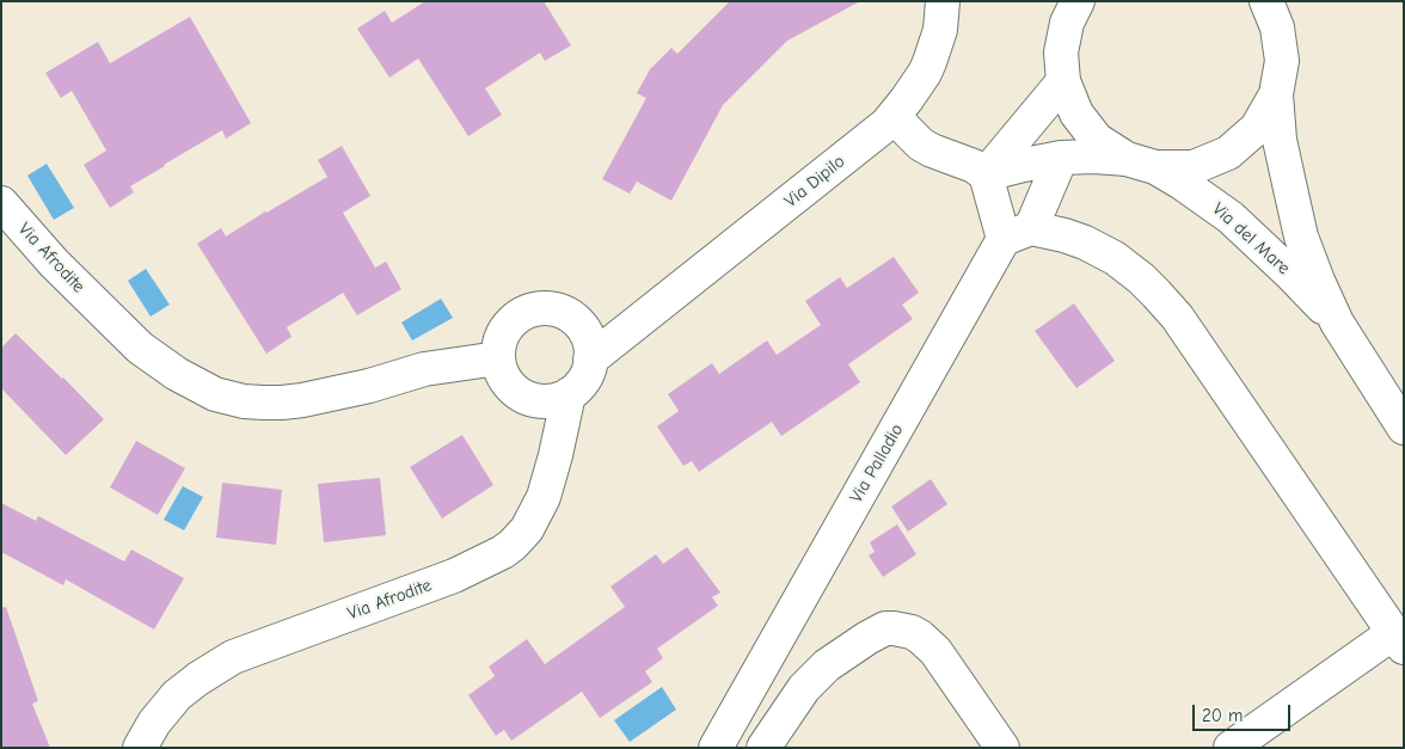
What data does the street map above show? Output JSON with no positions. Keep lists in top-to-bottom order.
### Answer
{
  "streets": {
    "street": [
      "Via Dipilo",
      "Via del Mare",
      "Via Afrodite",
      "Via Palladio"
    ]
  },
  "crossings": [
    ["Via Dipilo", "Via Afrodite"]
  ],
  "scale_bar": "20 m"
}
